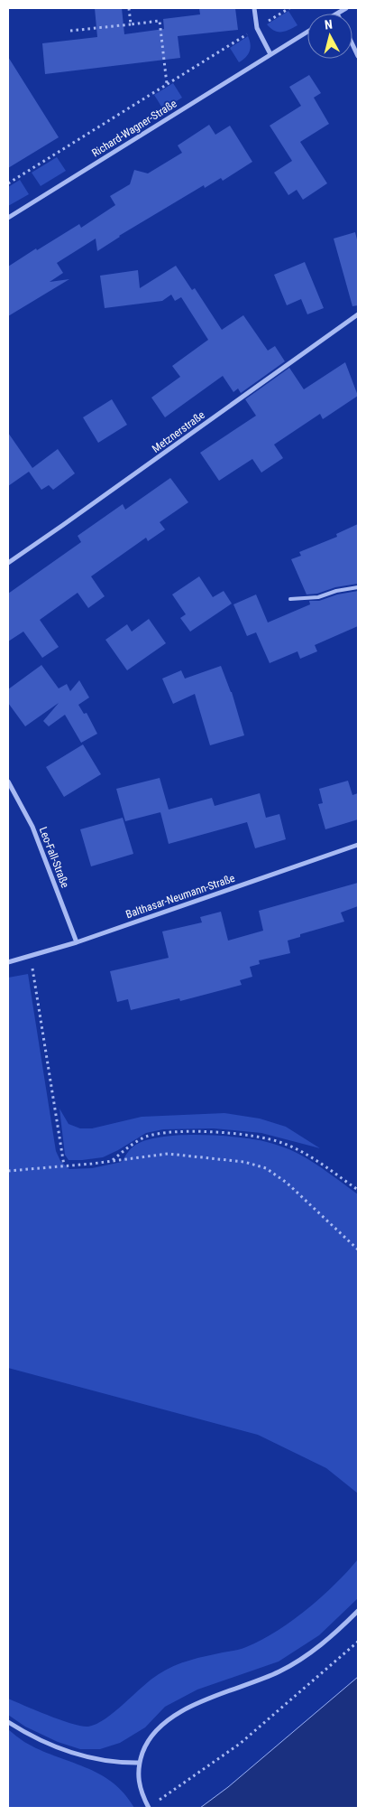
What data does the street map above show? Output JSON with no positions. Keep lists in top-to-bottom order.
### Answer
{
  "streets": {
    "street": [
      "Richard-Wagner-Straße",
      "Metznerstraße",
      "Leo-Fall-Straße",
      "Balthasar-Neumann-Straße"
    ]
  },
  "crossings": [
    ["Leo-Fall-Straße", "Balthasar-Neumann-Straße"]
  ],
  "north": "top"
}
